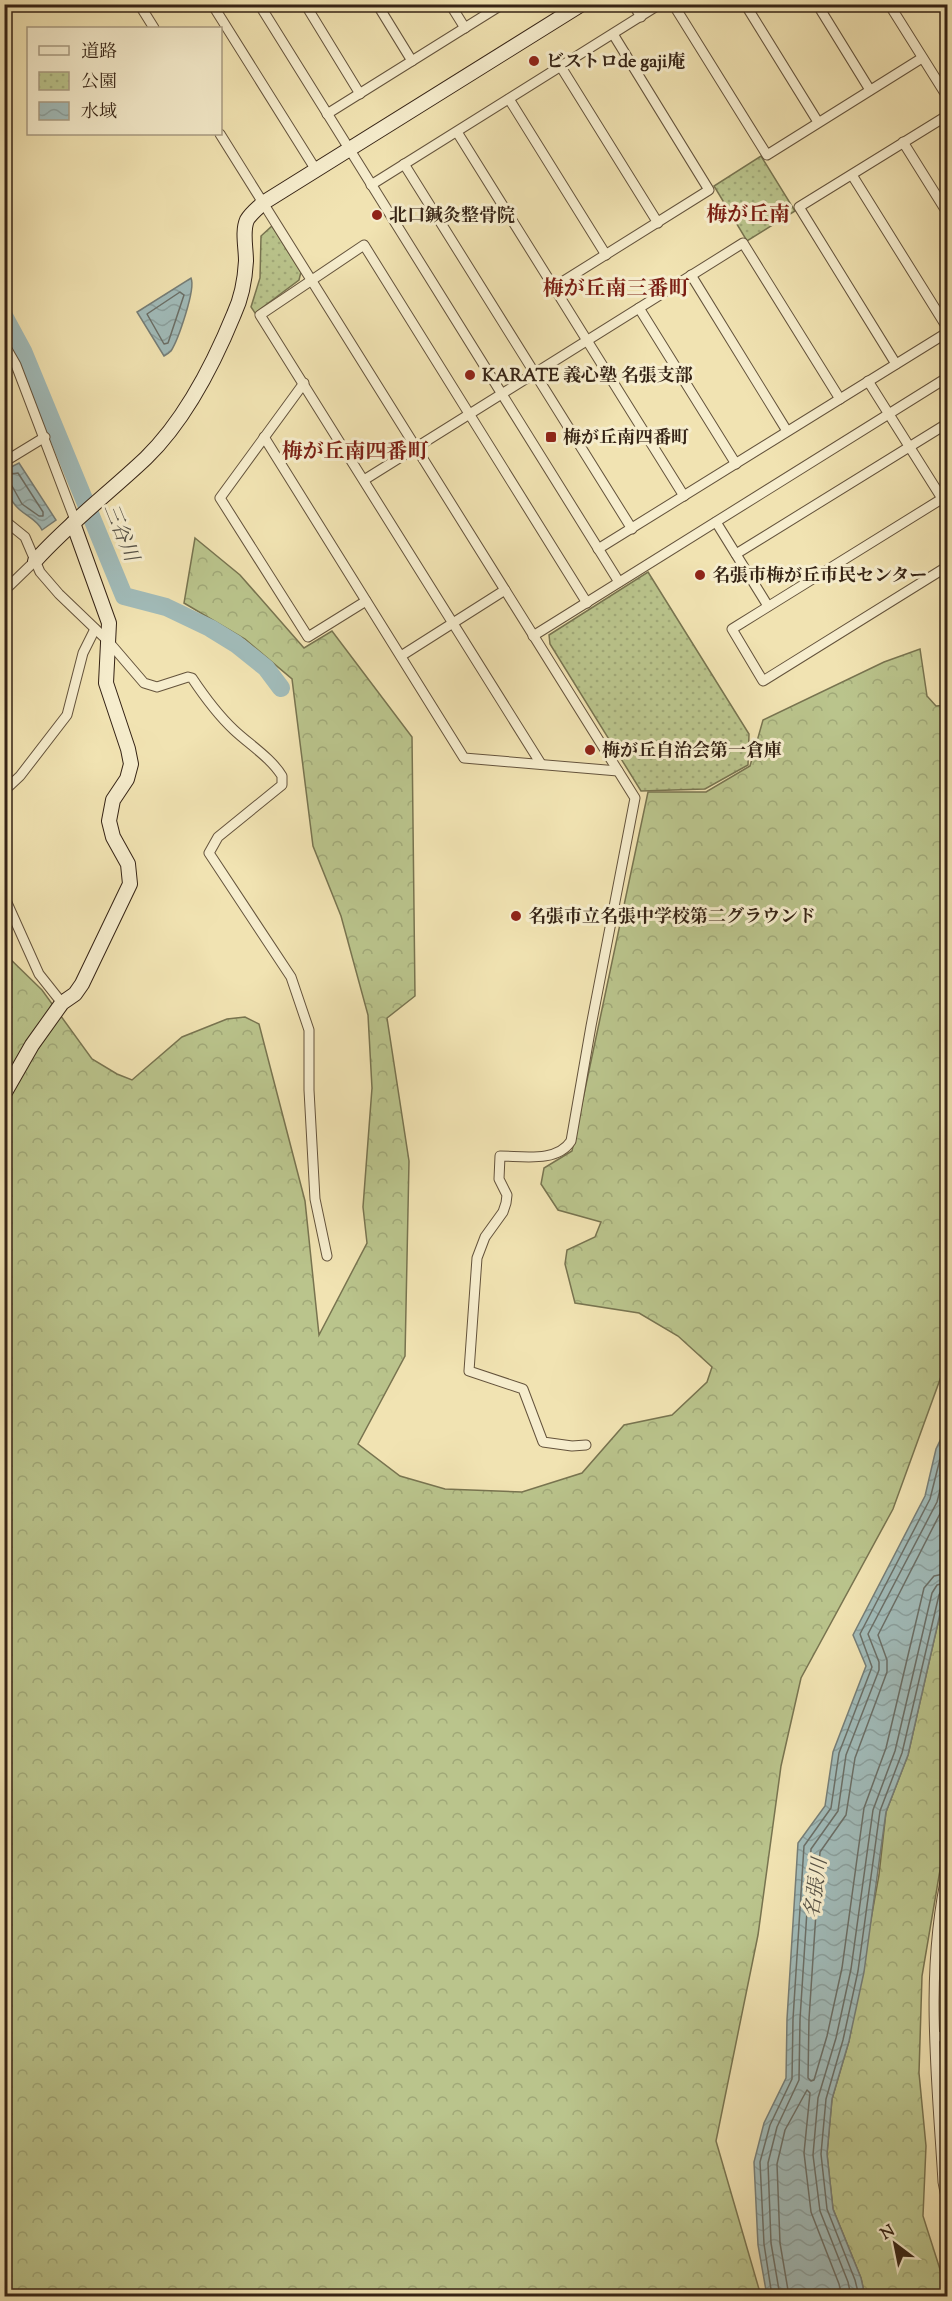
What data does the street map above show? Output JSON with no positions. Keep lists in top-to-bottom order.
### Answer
{
  "districts": ["梅が丘南", "梅が丘南三番町", "梅が丘南四番町"],
  "water": ["三谷川", "名張川"],
  "places": {
    "other": [
      "ビストロde gaji庵",
      "北口鍼灸整骨院",
      "KARATE 義心塾 名張支部",
      "名張市梅が丘市民センター",
      "梅が丘自治会第一倉庫",
      "名張市立名張中学校第二グラウンド"
    ],
    "transit": ["梅が丘南四番町"]
  },
  "legend": ["道路", "公園", "水域"],
  "north": "top left"
}
